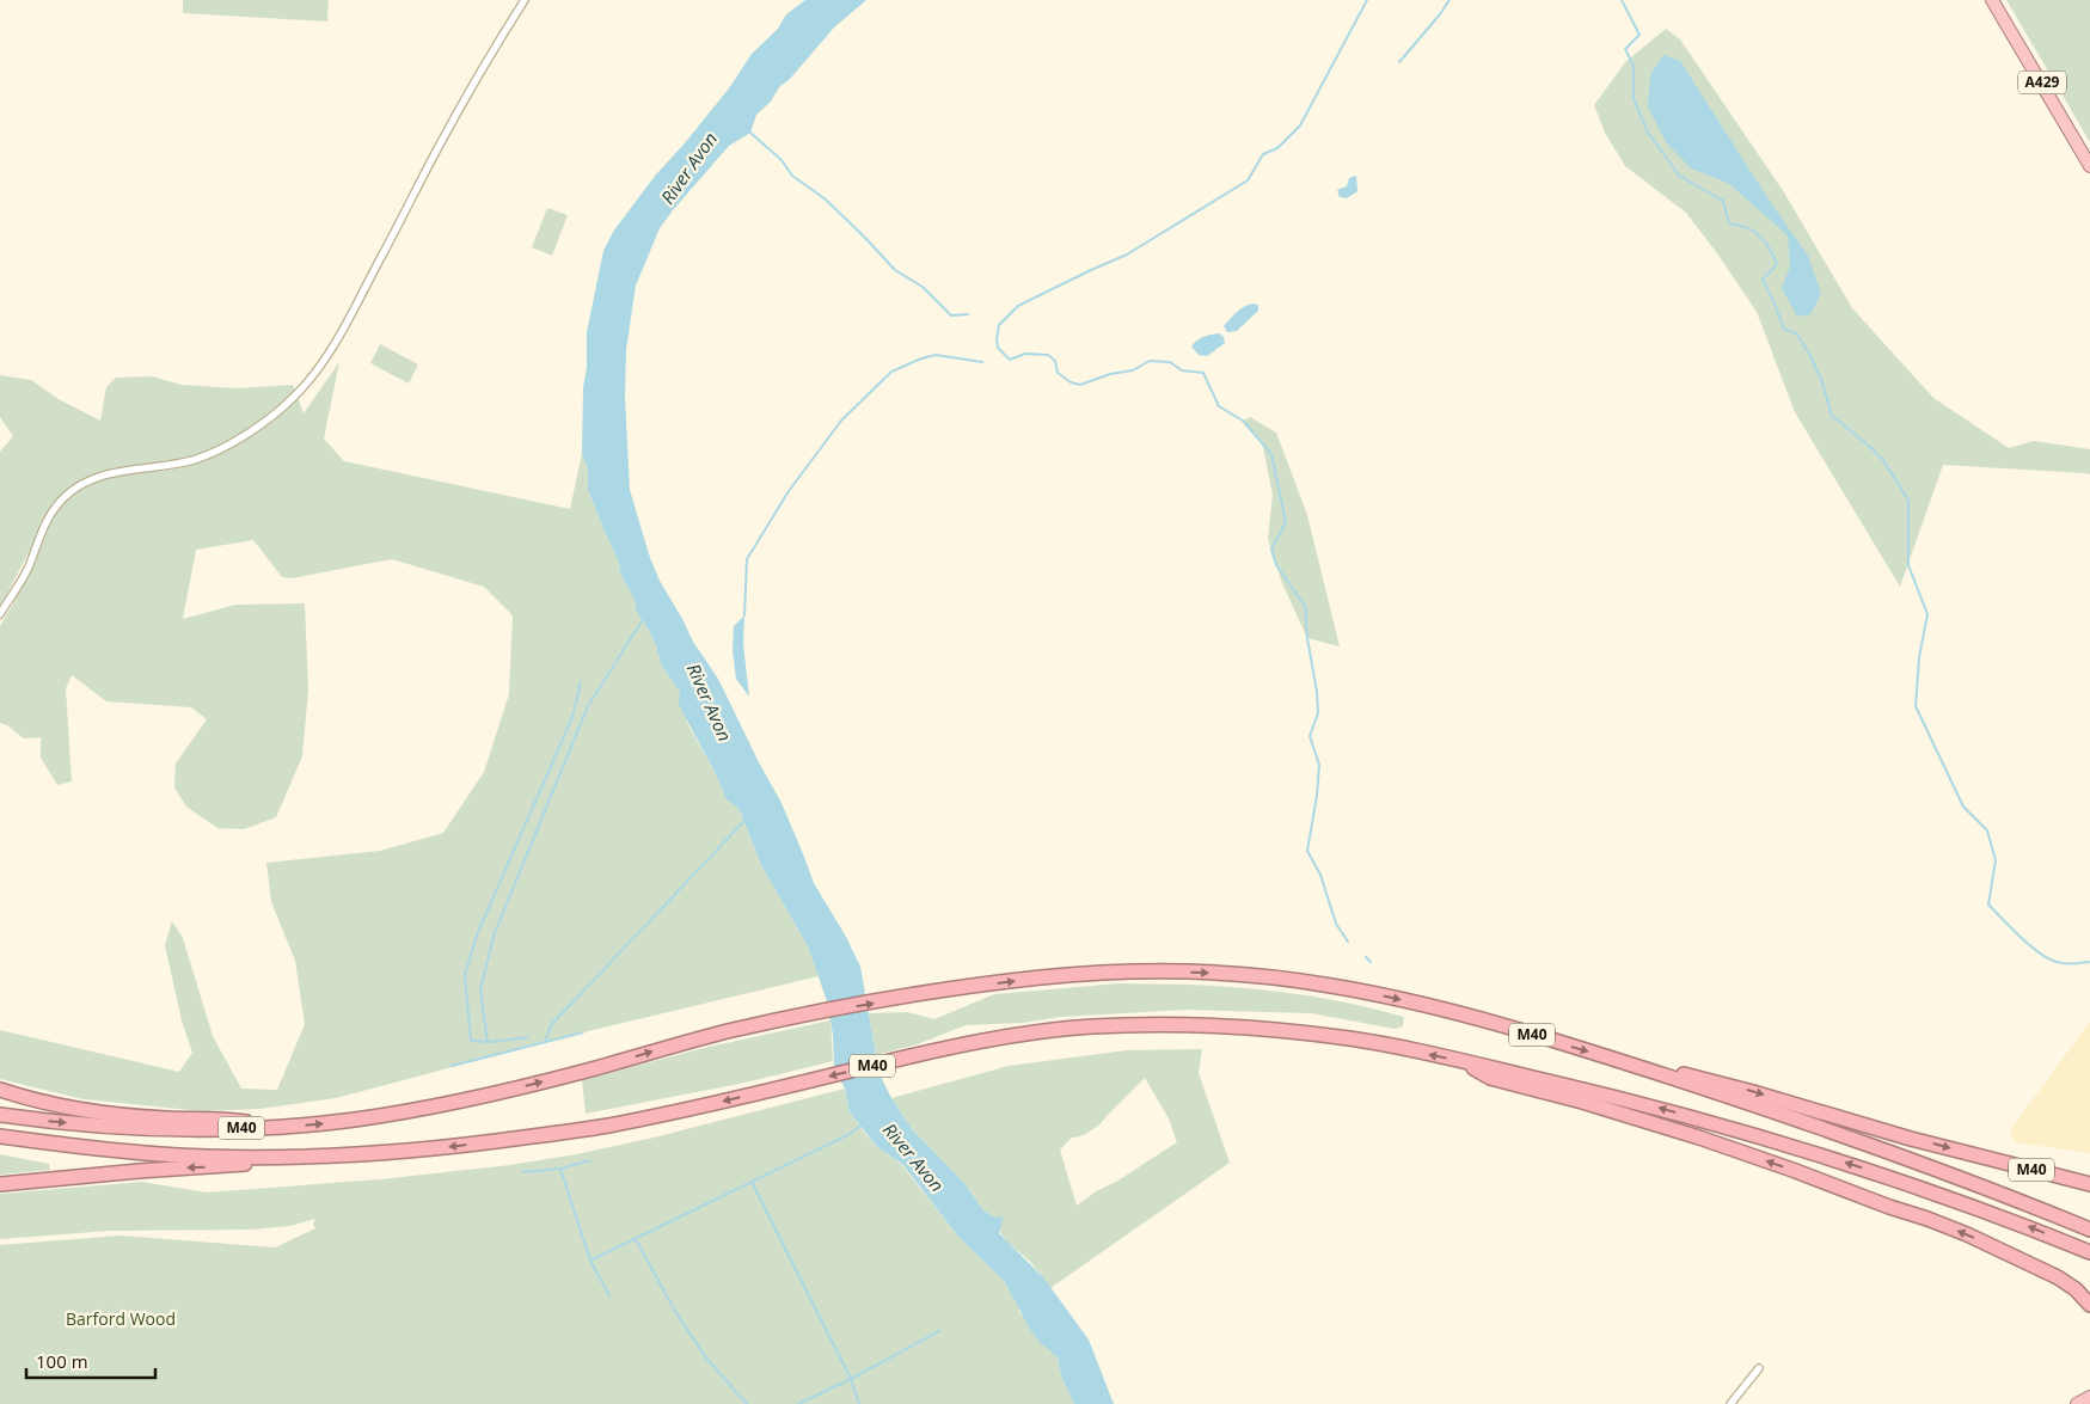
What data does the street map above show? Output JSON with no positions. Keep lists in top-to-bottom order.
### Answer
{
  "streets": {
    "highway": ["A429", "M40"]
  },
  "water": ["River Avon"],
  "parks": ["Barford Wood"],
  "scale_bar": "100 m"
}
